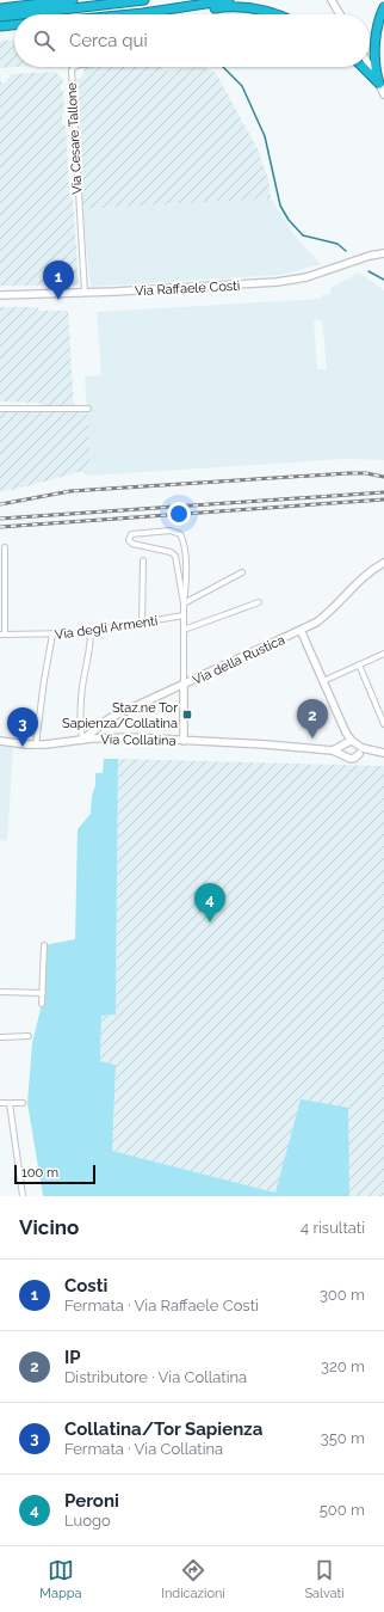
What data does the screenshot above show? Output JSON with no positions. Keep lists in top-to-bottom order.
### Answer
{
  "streets": {
    "street": [
      "Via Cesare Tallone",
      "Via Raffaele Costi",
      "Via degli Armenti",
      "Via della Rustica",
      "Via Collatina"
    ]
  },
  "crossings": [
    ["Via Cesare Tallone", "Via Raffaele Costi"],
    ["Via della Rustica", "Via Collatina"]
  ],
  "places": {
    "transit": ["Staz.ne Tor Sapienza/Collatina"]
  },
  "scale_bar": "100 m",
  "page": {
    "search": "Cerca qui",
    "pins": [
      "1",
      "2",
      "3",
      "4"
    ],
    "scale": "100 m",
    "heading": ["Vicino", "4 risultati"],
    "list": [
      {
        "mark": "1",
        "name": "Costi",
        "note": "Fermata · Via Raffaele Costi",
        "value": "300 m"
      },
      {
        "mark": "2",
        "name": "IP",
        "note": "Distributore · Via Collatina",
        "value": "320 m"
      },
      {
        "mark": "3",
        "name": "Collatina/Tor Sapienza",
        "note": "Fermata · Via Collatina",
        "value": "350 m"
      },
      {
        "mark": "4",
        "name": "Peroni",
        "note": "Luogo",
        "value": "500 m"
      }
    ],
    "nav": ["Mappa", "Indicazioni", "Salvati"]
  }
}
